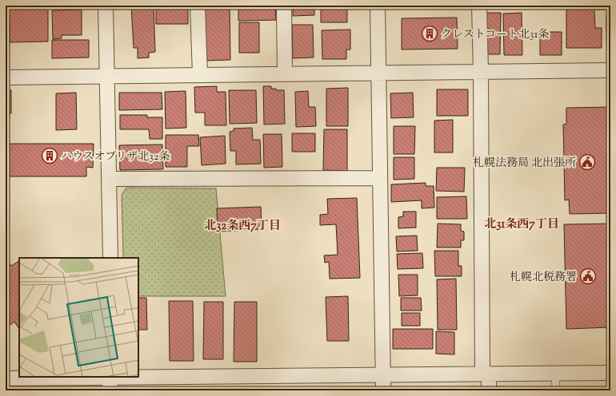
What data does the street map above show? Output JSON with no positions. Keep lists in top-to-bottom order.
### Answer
{
  "districts": ["北31条西7丁目", "北32条西7丁目"],
  "places": {
    "building": ["クレストコート北31条", "ハウスオブリザ北32条"],
    "public building": ["札幌法務局 北出張所", "札幌北税務署"]
  }
}
